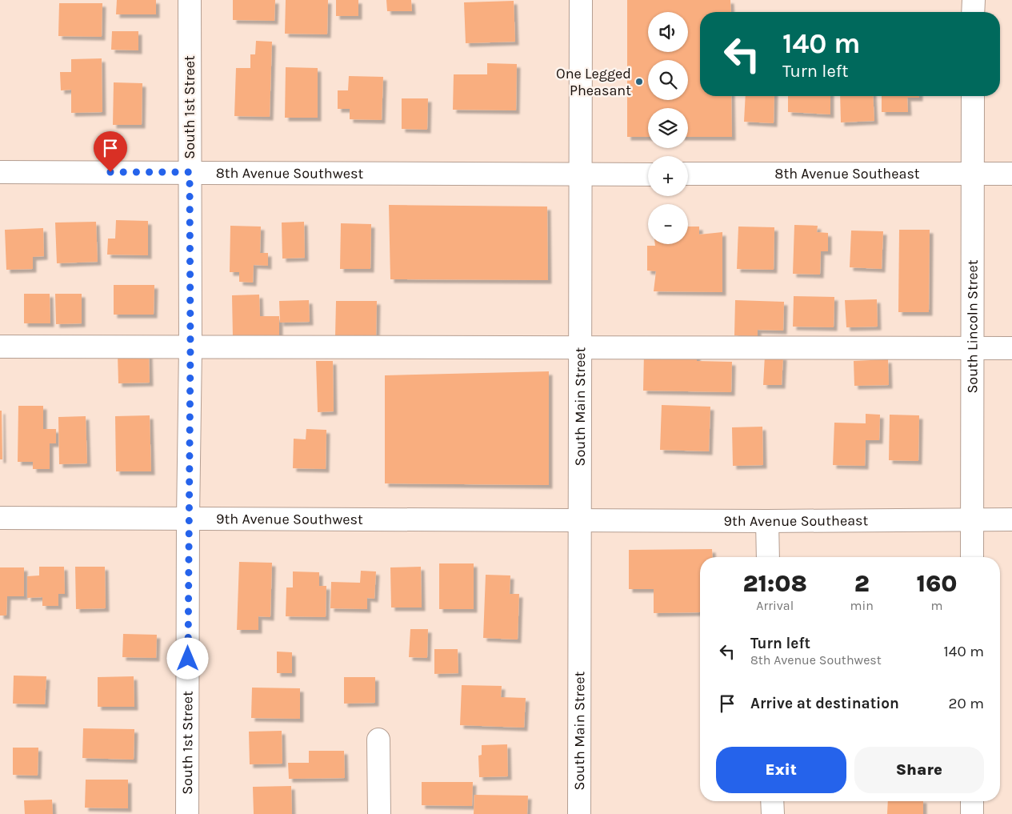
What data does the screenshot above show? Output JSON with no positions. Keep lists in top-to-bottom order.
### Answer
{
  "streets": {
    "street": [
      "South 1st Street",
      "8th Avenue Southwest",
      "8th Avenue Southeast",
      "South Lincoln Street",
      "South Main Street",
      "9th Avenue Southwest",
      "9th Avenue Southeast"
    ]
  },
  "crossings": [
    ["South 1st Street", "8th Avenue Southwest"],
    ["South 1st Street", "9th Avenue Southwest"],
    ["8th Avenue Southwest", "South Main Street"],
    ["8th Avenue Southeast", "South Lincoln Street"],
    ["South Lincoln Street", "9th Avenue Southeast"],
    ["South Main Street", "9th Avenue Southwest"],
    ["South Main Street", "9th Avenue Southeast"],
    ["9th Avenue Southwest", "9th Avenue Southeast"]
  ],
  "places": ["One Legged Pheasant"],
  "page": {
    "map_buttons": ["+", "−"],
    "turn": ["140 m", "Turn left"],
    "eta": [
      "21:08",
      "Arrival",
      "2",
      "min",
      "160",
      "m"
    ],
    "list": [
      {
        "name": "Turn left",
        "note": "8th Avenue Southwest",
        "value": "140 m"
      },
      {
        "name": "Arrive at destination",
        "value": "20 m"
      }
    ],
    "buttons": ["Exit", "Share"]
  }
}
